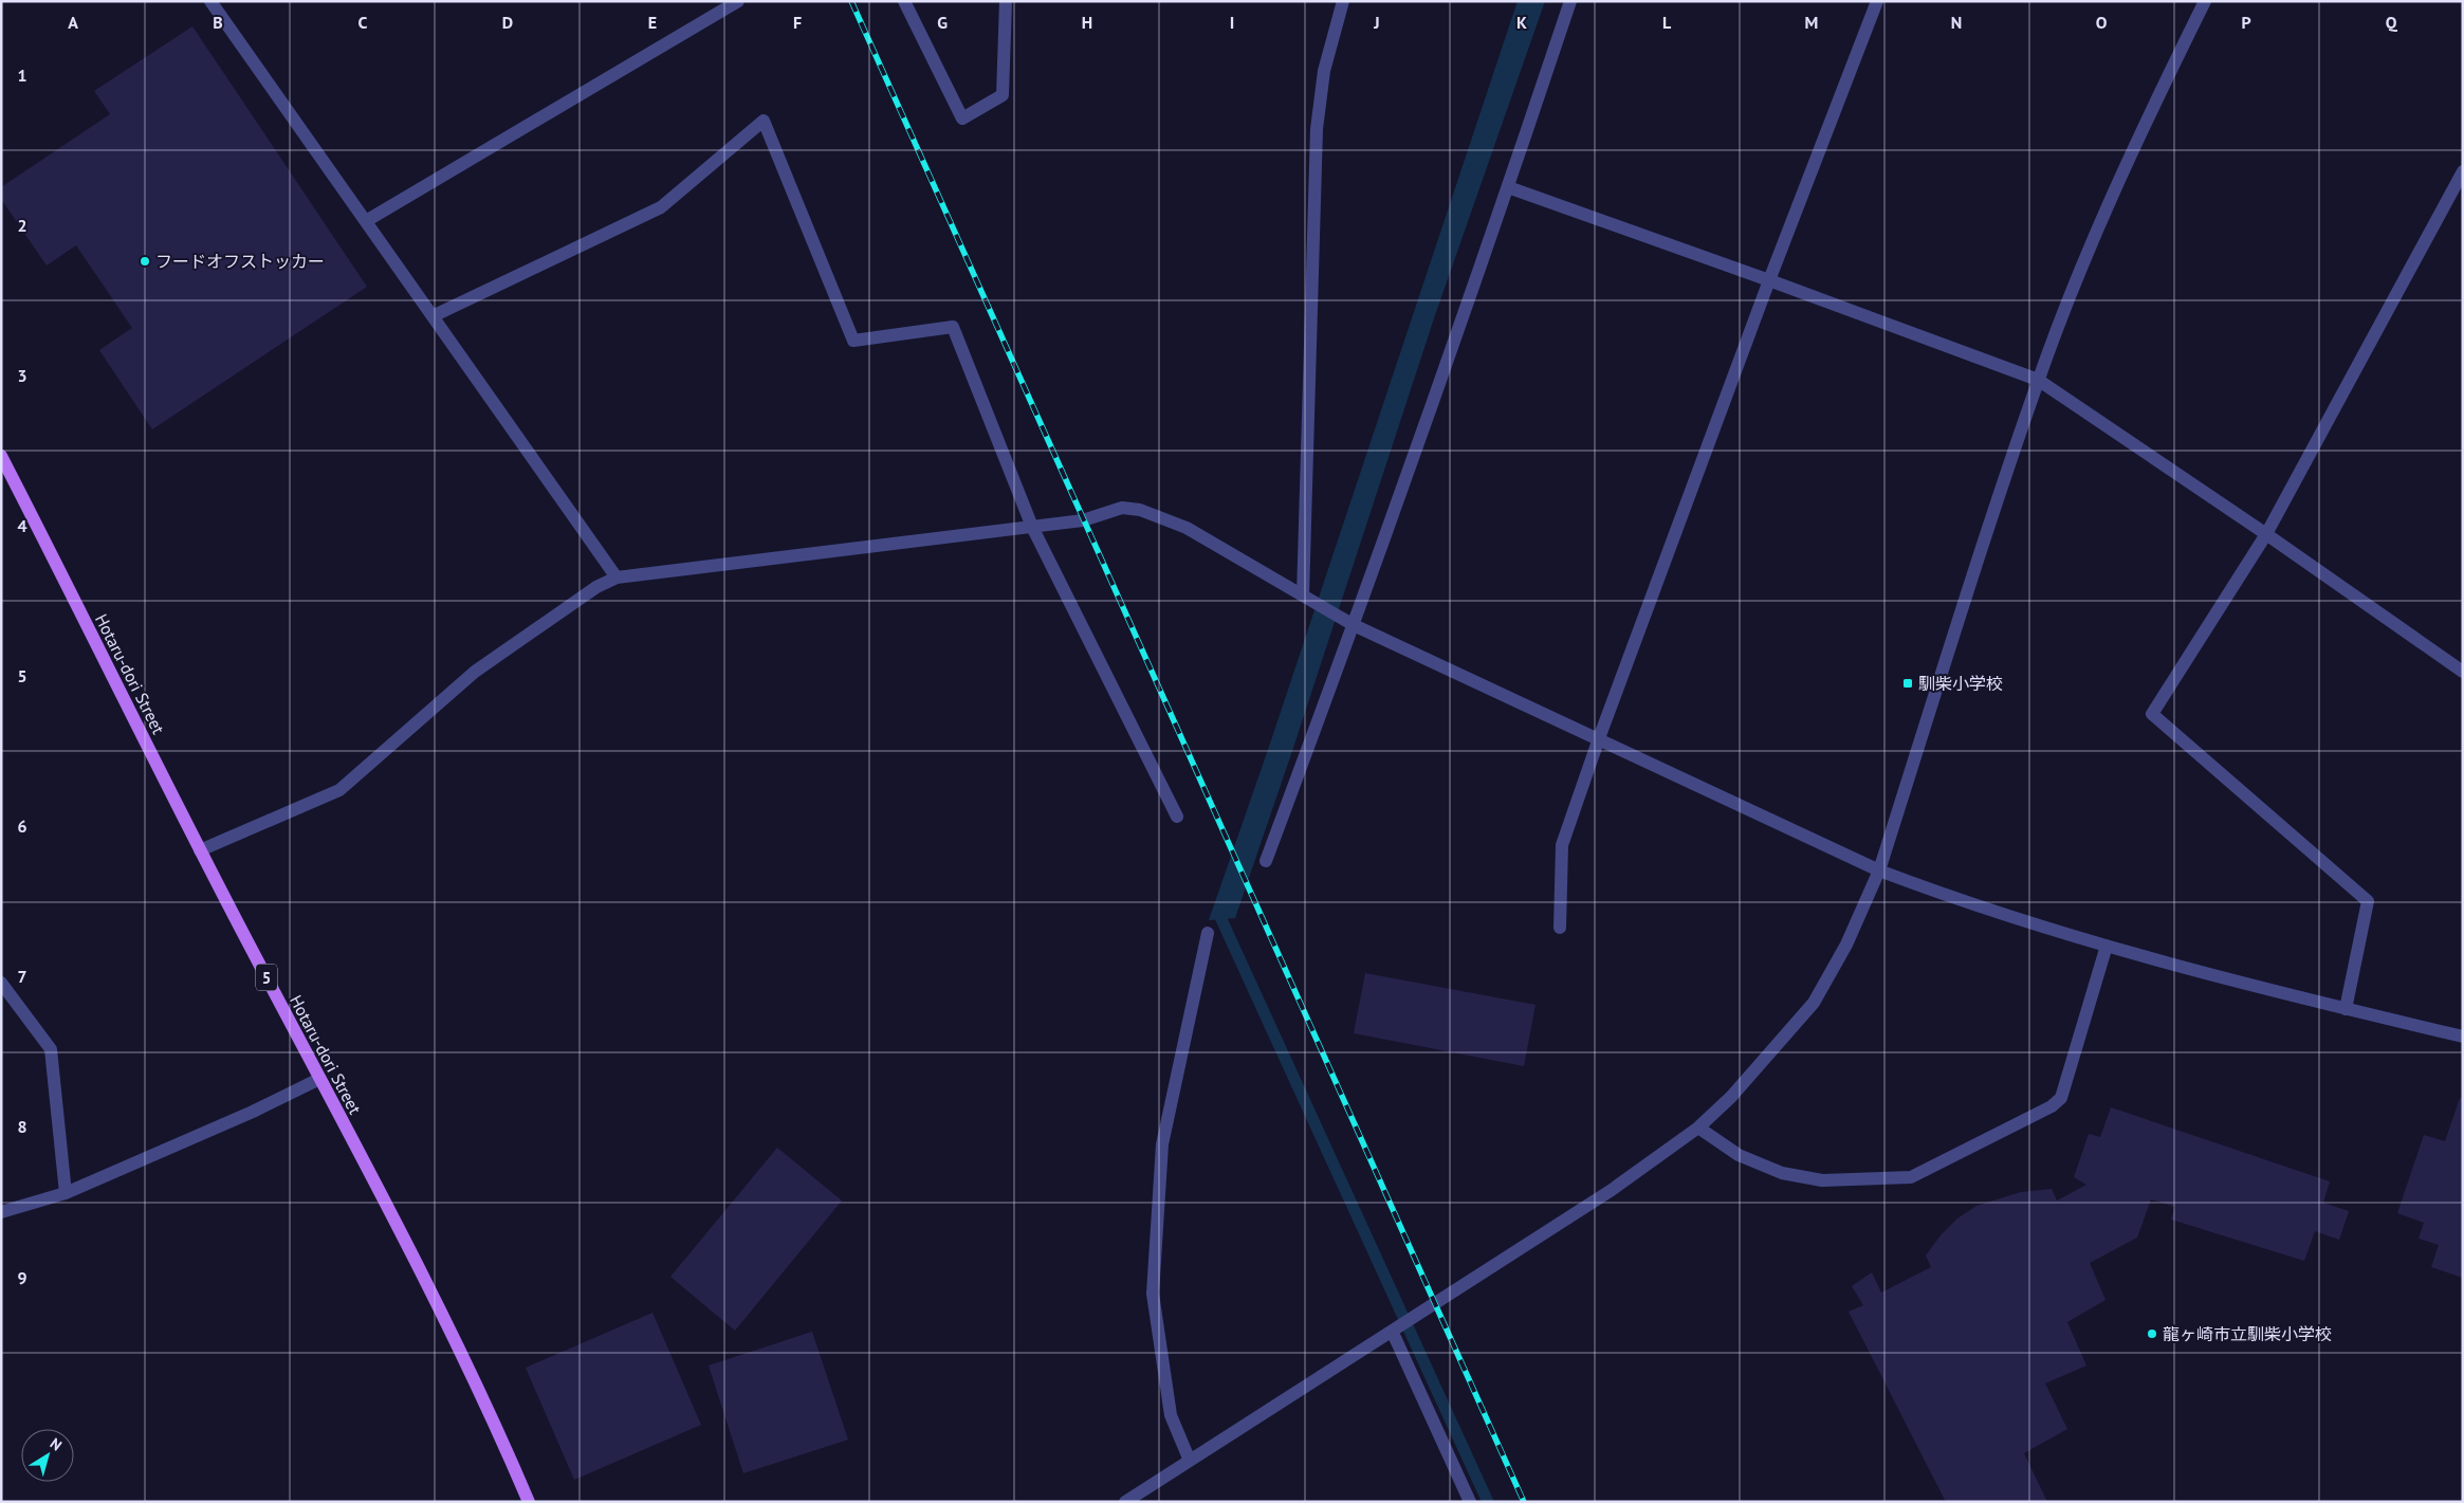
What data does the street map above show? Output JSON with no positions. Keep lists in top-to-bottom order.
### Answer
{
  "streets": {
    "main road": ["Hotaru-dori Street", "5"]
  },
  "places": {
    "other": ["フードオフストッカー", "龍ヶ崎市立馴柴小学校"],
    "transit": ["馴柴小学校"]
  },
  "north": "top right",
  "grid": {
    "columns": [
      "A",
      "B",
      "C",
      "D",
      "E",
      "F",
      "G",
      "H",
      "I",
      "J",
      "K",
      "L",
      "M",
      "N",
      "O",
      "P",
      "Q"
    ],
    "rows": [
      "1",
      "2",
      "3",
      "4",
      "5",
      "6",
      "7",
      "8",
      "9"
    ]
  }
}
